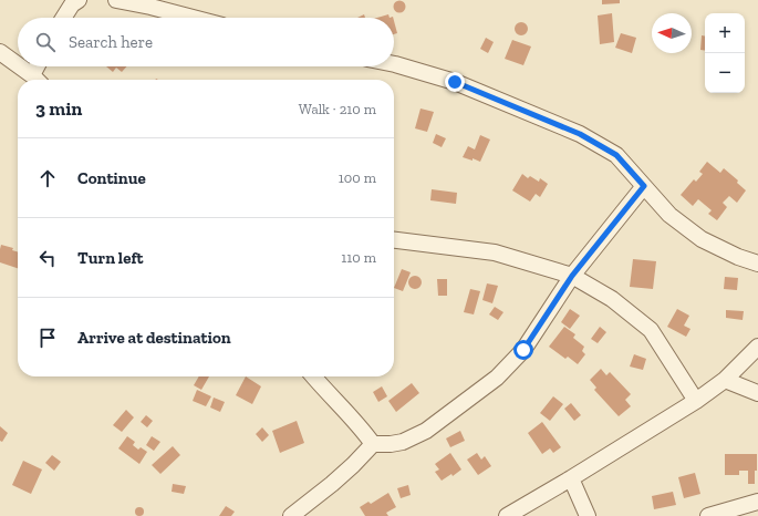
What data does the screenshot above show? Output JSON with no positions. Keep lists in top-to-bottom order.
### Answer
{
  "north": "left",
  "page": {
    "map_buttons": ["+", "−"],
    "search": "Search here",
    "heading": ["3 min", "Walk · 210 m"],
    "list": [
      ["Continue", "100 m"],
      ["Turn left", "110 m"],
      "Arrive at destination"
    ]
  }
}
